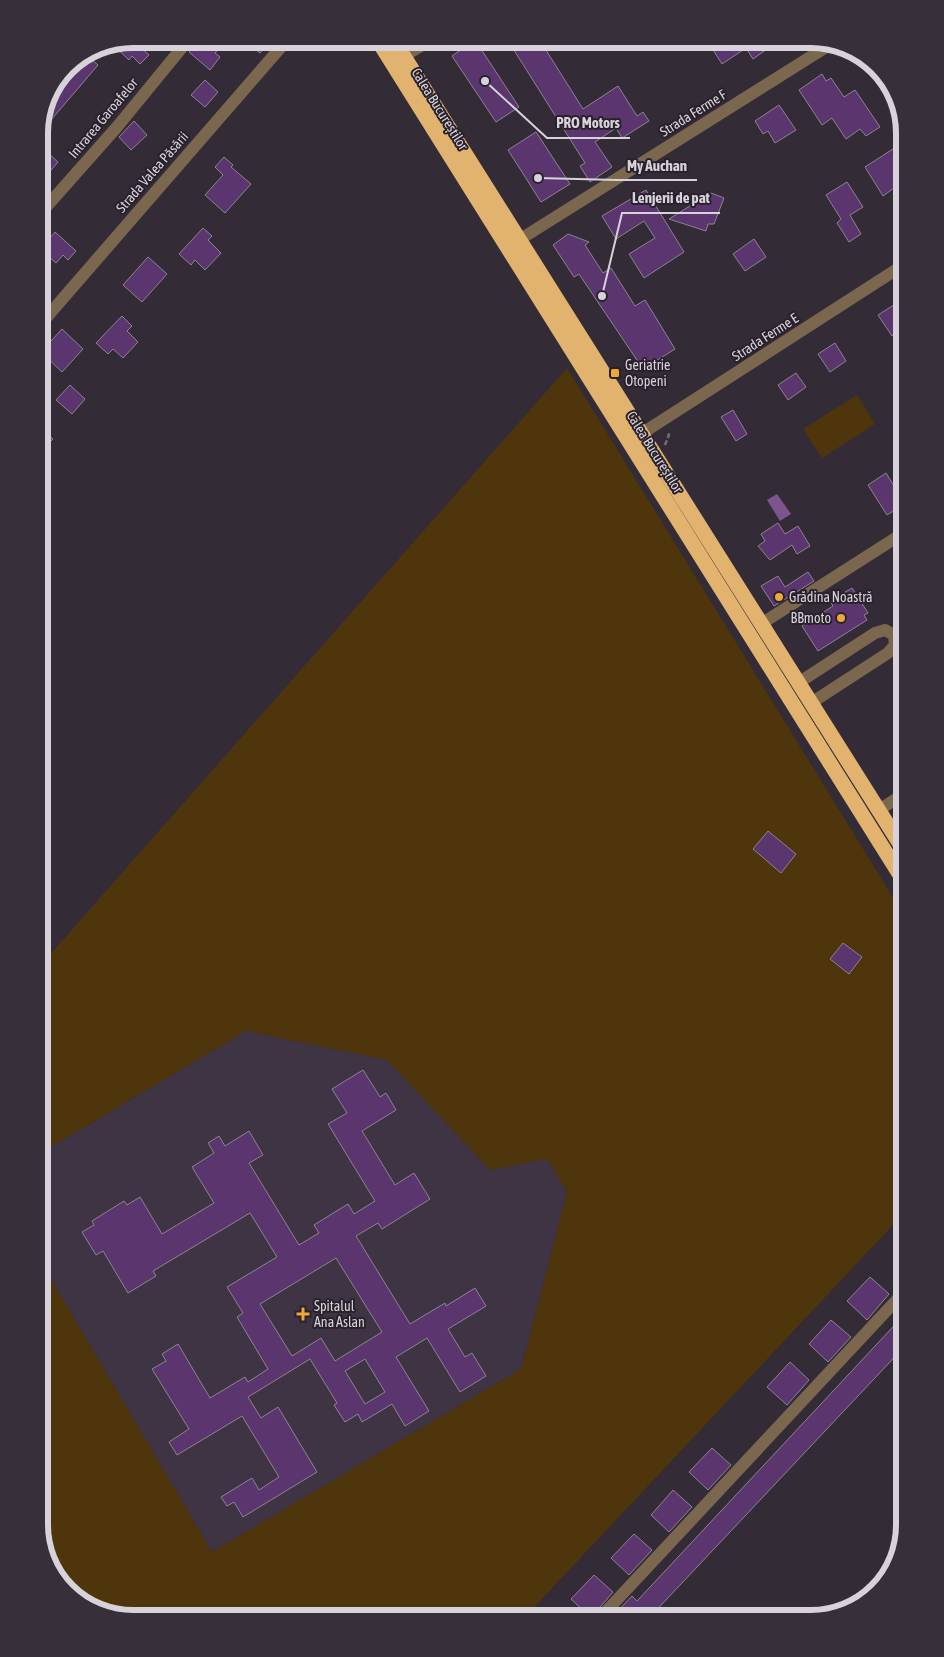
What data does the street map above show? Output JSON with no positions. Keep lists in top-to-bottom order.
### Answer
{
  "streets": {
    "highway": ["Calea Bucureștilor"],
    "street": [
      "Strada Ferme F",
      "Intrarea Garoafelor",
      "Strada Valea Păsării",
      "Strada Ferme E"
    ]
  },
  "crossings": [
    ["Calea Bucureștilor", "Strada Ferme F"],
    ["Calea Bucureștilor", "Strada Ferme E"]
  ],
  "places": {
    "other": [
      "PRO Motors",
      "My Auchan",
      "Lenjerii de pat",
      "Grădina Noastră",
      "BBmoto"
    ],
    "transit": ["Geriatrie Otopeni"],
    "health": ["Spitalul Ana Aslan"]
  }
}
